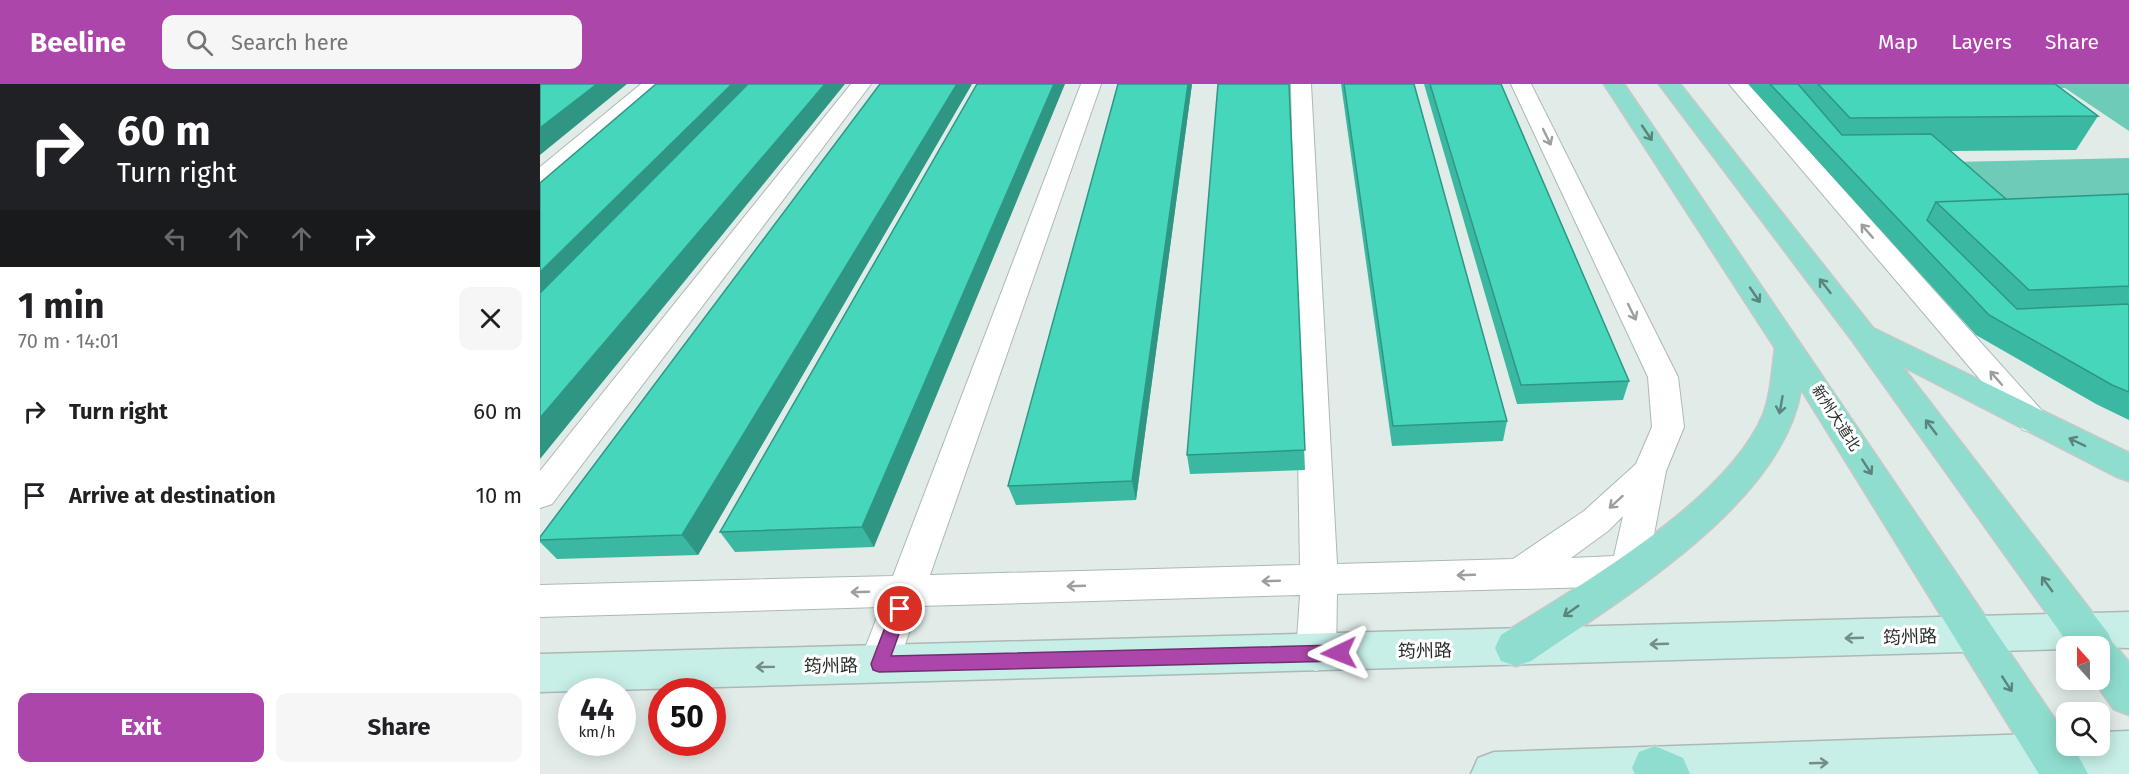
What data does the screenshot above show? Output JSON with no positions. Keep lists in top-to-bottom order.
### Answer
{
  "streets": {
    "main road": ["新州大道北", "筠州路"]
  },
  "crossings": [
    ["新州大道北", "筠州路"]
  ],
  "north": "top",
  "page": {
    "header": "Beeline",
    "search": "Search here",
    "nav": ["Map", "Layers", "Share"],
    "turn": ["60 m", "Turn right"],
    "heading": ["1 min", "70 m · 14:01"],
    "list": [
      {
        "name": "Turn right",
        "value": "60 m"
      },
      {
        "name": "Arrive at destination",
        "value": "10 m"
      }
    ],
    "speed": "44 km/h",
    "limit": "50",
    "buttons": ["Exit", "Share"]
  }
}
